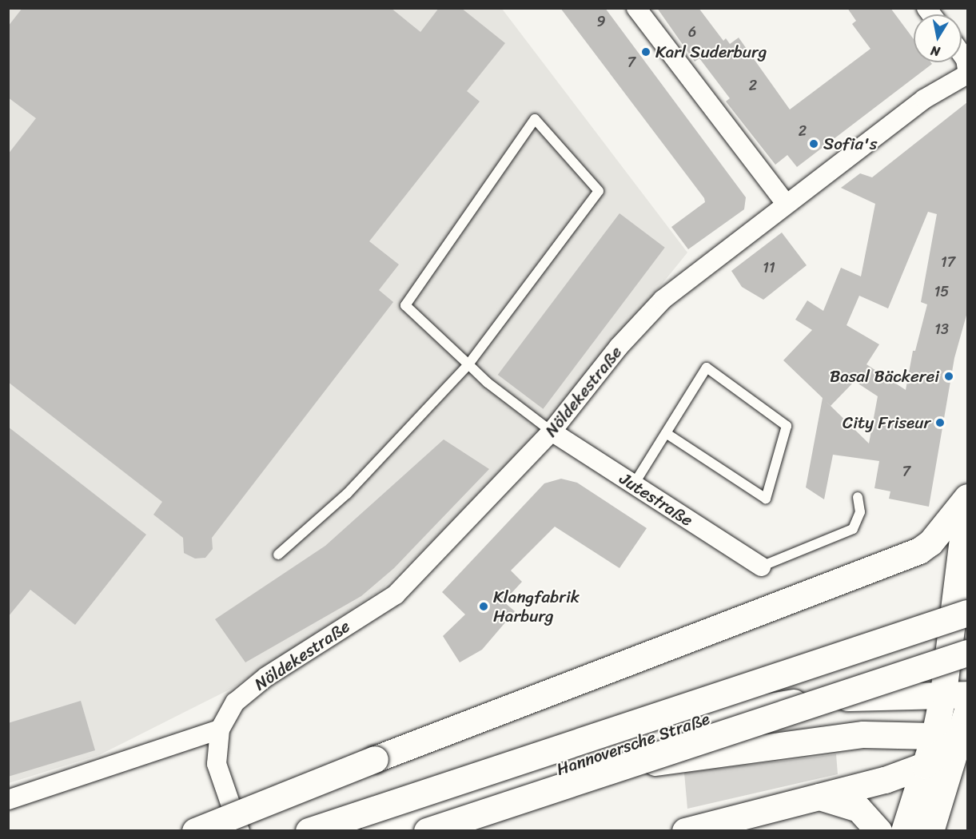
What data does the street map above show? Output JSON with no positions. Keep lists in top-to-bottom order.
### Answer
{
  "streets": {
    "main road": ["Hannoversche Straße"],
    "street": ["Nöldekestraße", "Jutestraße"]
  },
  "crossings": [
    ["Nöldekestraße", "Jutestraße"]
  ],
  "places": [
    "Karl Suderburg",
    "Sofia's",
    "Basal Bäckerei",
    "City Friseur",
    "Klangfabrik Harburg"
  ],
  "house_numbers": [
    "9",
    "6",
    "7",
    "2",
    "2",
    "17",
    "11",
    "15",
    "13",
    "7"
  ],
  "north": "bottom"
}
